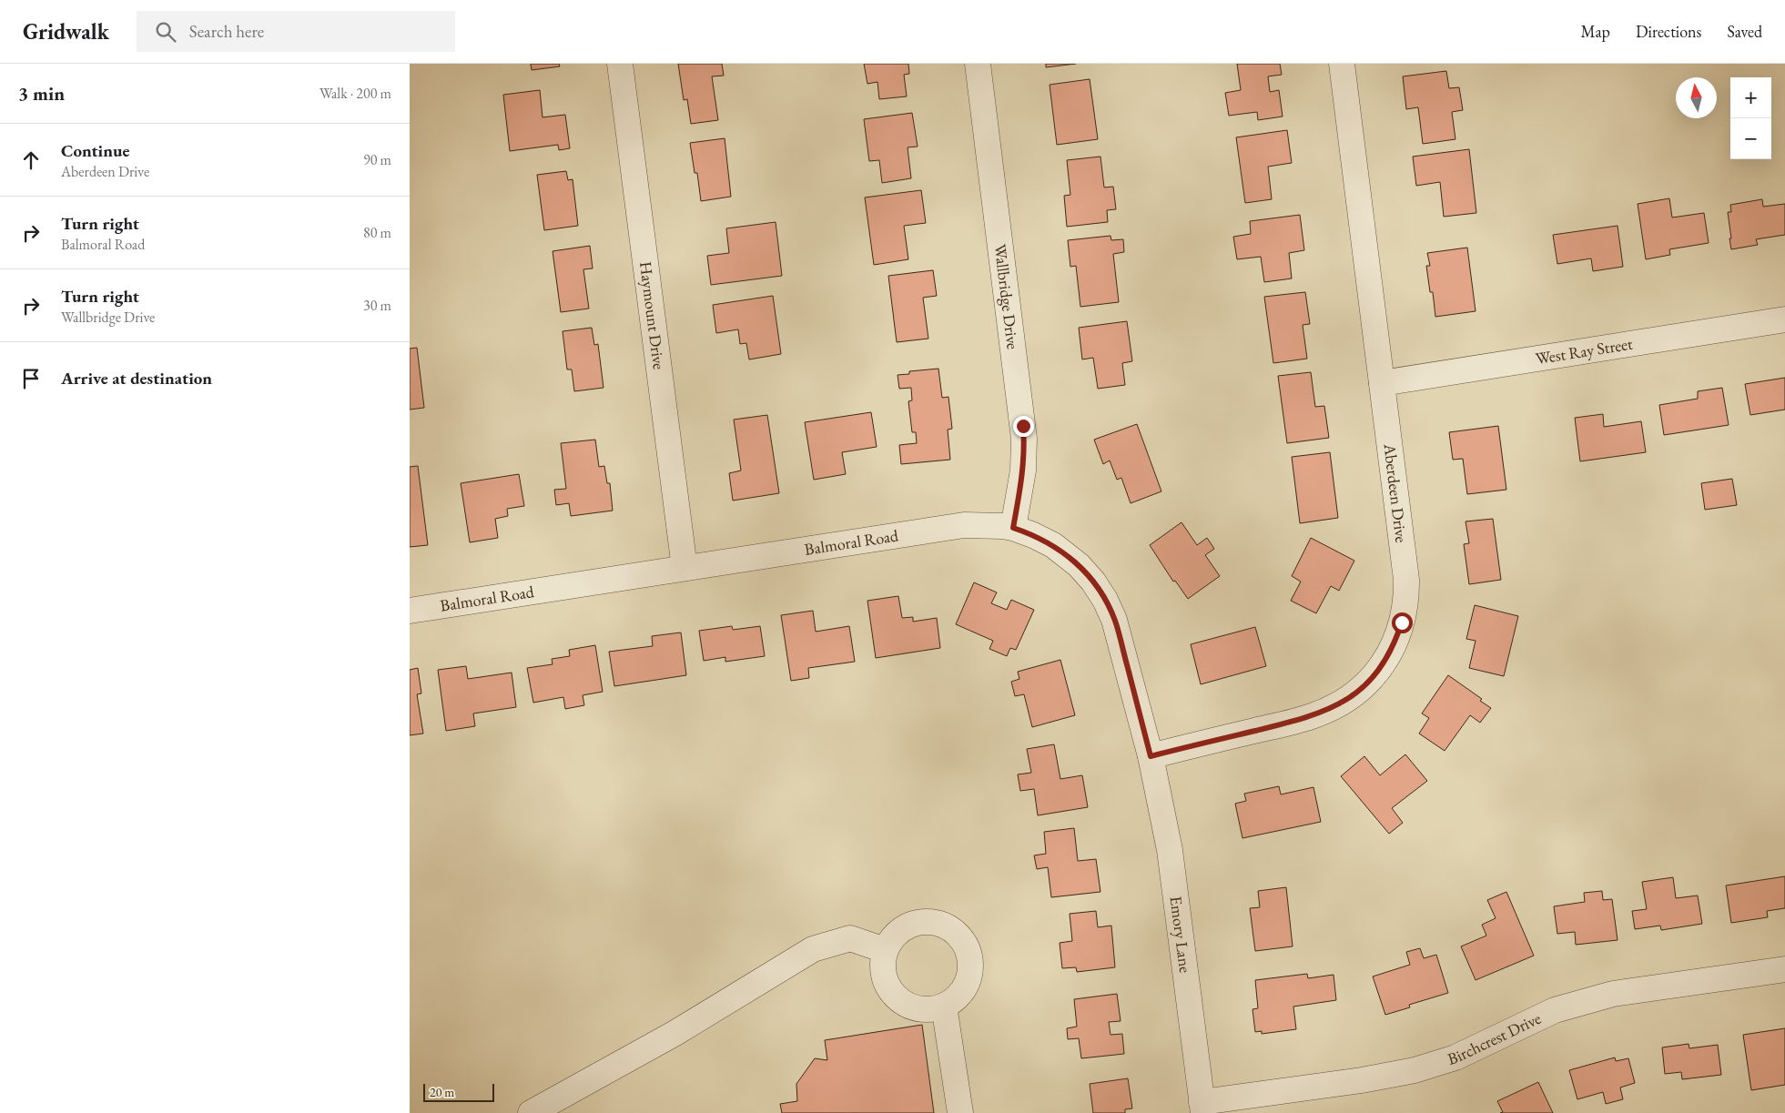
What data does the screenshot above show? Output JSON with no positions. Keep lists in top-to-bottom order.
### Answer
{
  "streets": {
    "street": [
      "Wallbridge Drive",
      "Haymount Drive",
      "West Ray Street",
      "Aberdeen Drive",
      "Balmoral Road",
      "Emory Lane",
      "Birchcrest Drive"
    ]
  },
  "crossings": [
    ["Wallbridge Drive", "Balmoral Road"],
    ["Haymount Drive", "Balmoral Road"],
    ["West Ray Street", "Aberdeen Drive"],
    ["Aberdeen Drive", "Balmoral Road"],
    ["Aberdeen Drive", "Emory Lane"],
    ["Balmoral Road", "Emory Lane"],
    ["Emory Lane", "Birchcrest Drive"]
  ],
  "scale_bar": "20 m",
  "north": "top",
  "page": {
    "header": "Gridwalk",
    "search": "Search here",
    "nav": ["Map", "Directions", "Saved"],
    "heading": ["3 min", "Walk · 200 m"],
    "map_buttons": ["+", "−"],
    "list": [
      ["Continue", "Aberdeen Drive", "90 m"],
      ["Turn right", "Balmoral Road", "80 m"],
      ["Turn right", "Wallbridge Drive", "30 m"],
      "Arrive at destination"
    ],
    "scale": "20 m"
  }
}
